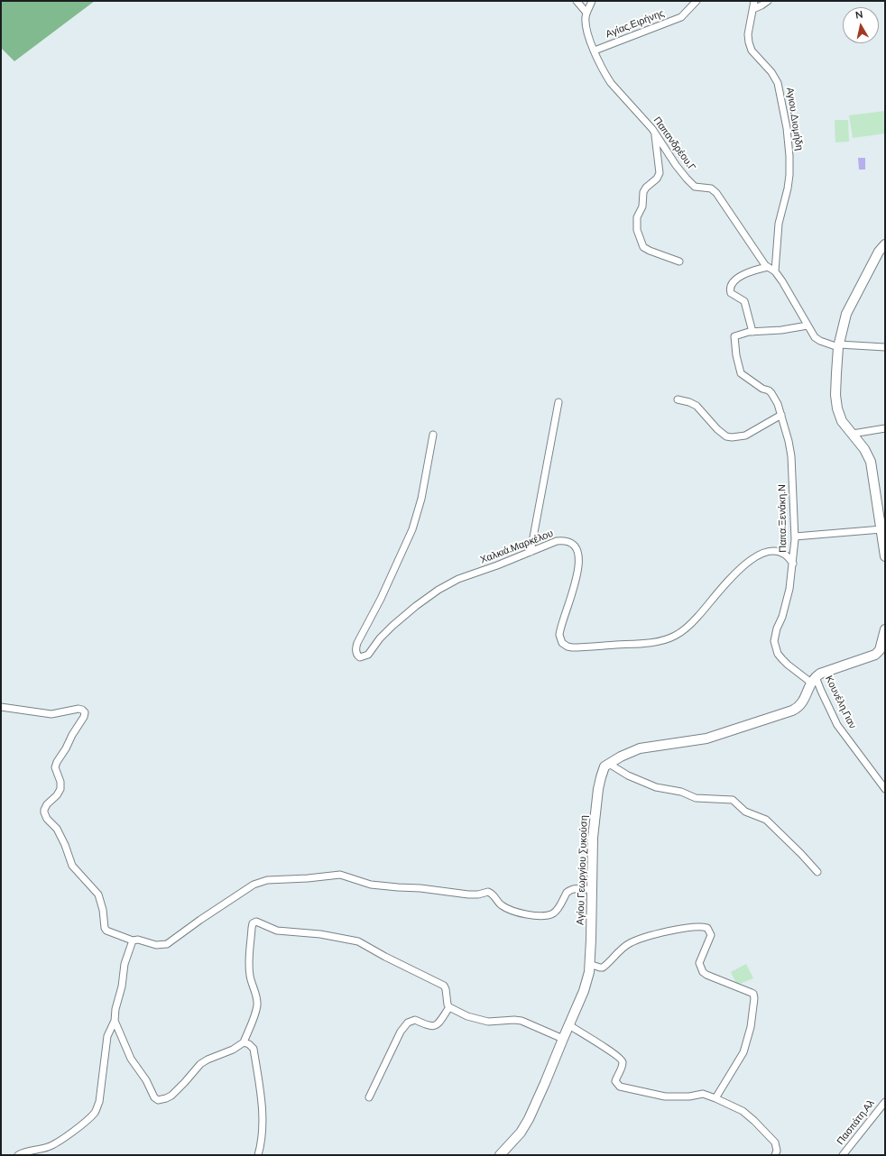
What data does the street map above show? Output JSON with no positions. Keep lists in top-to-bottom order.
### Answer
{
  "streets": {
    "main road": ["Αγίου Γεωργίου Συκούση"],
    "street": [
      "Αγίας.Ειρήνης",
      "Αγιου.Διομήδη",
      "Παπανδρέου.Γ",
      "Παπα.Ξενάκη.Ν",
      "Χαλκιά.Μαρκέλου",
      "Κουνέλη.Γιαν",
      "Πασπάτη.Αλ"
    ]
  },
  "crossings": [
    ["Αγίας.Ειρήνης", "Παπανδρέου.Γ"],
    ["Αγιου.Διομήδη", "Παπανδρέου.Γ"],
    ["Παπα.Ξενάκη.Ν", "Χαλκιά.Μαρκέλου"],
    ["Παπα.Ξενάκη.Ν", "Κουνέλη.Γιαν"]
  ],
  "north": "top"
}
